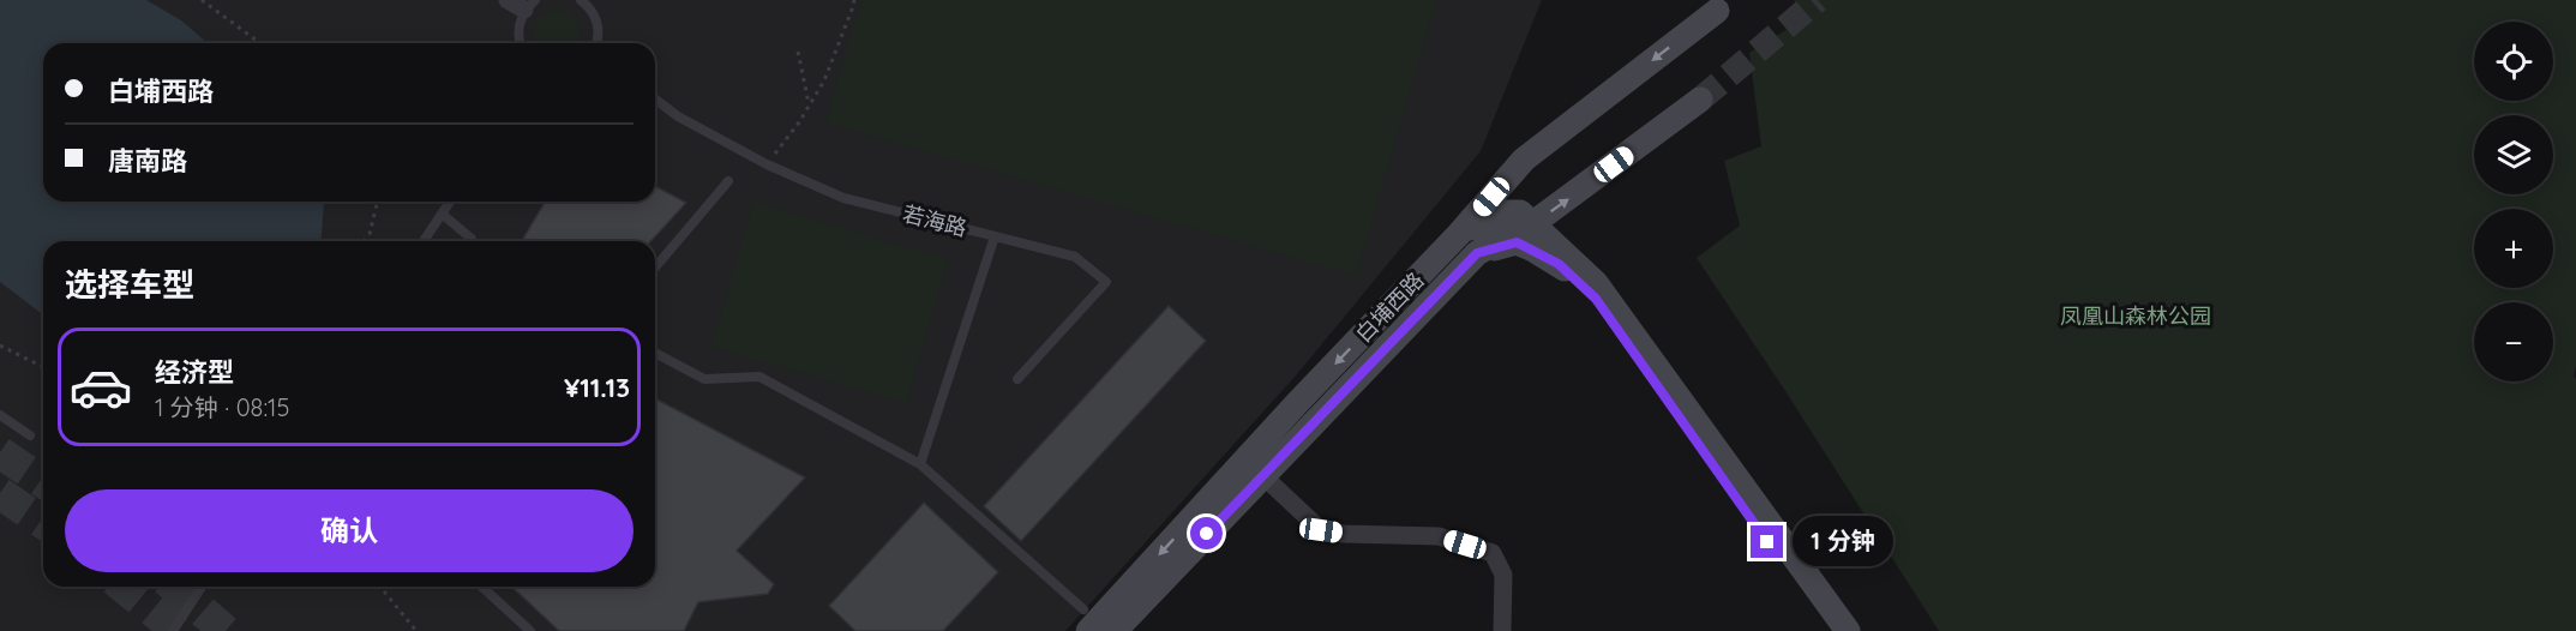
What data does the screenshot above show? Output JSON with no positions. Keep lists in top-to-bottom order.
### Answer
{
  "streets": {
    "main road": ["白埔西路"],
    "lane": ["若海路"]
  },
  "parks": ["凤凰山森林公园"],
  "page": {
    "map_buttons": ["+", "−"],
    "banner": ["白埔西路", "唐南路"],
    "heading": "选择车型",
    "list": [
      {
        "name": "经济型",
        "note": "1 分钟 · 08:15",
        "value": "¥11.13"
      }
    ],
    "buttons": "确认",
    "bubble": "1 分钟"
  }
}
